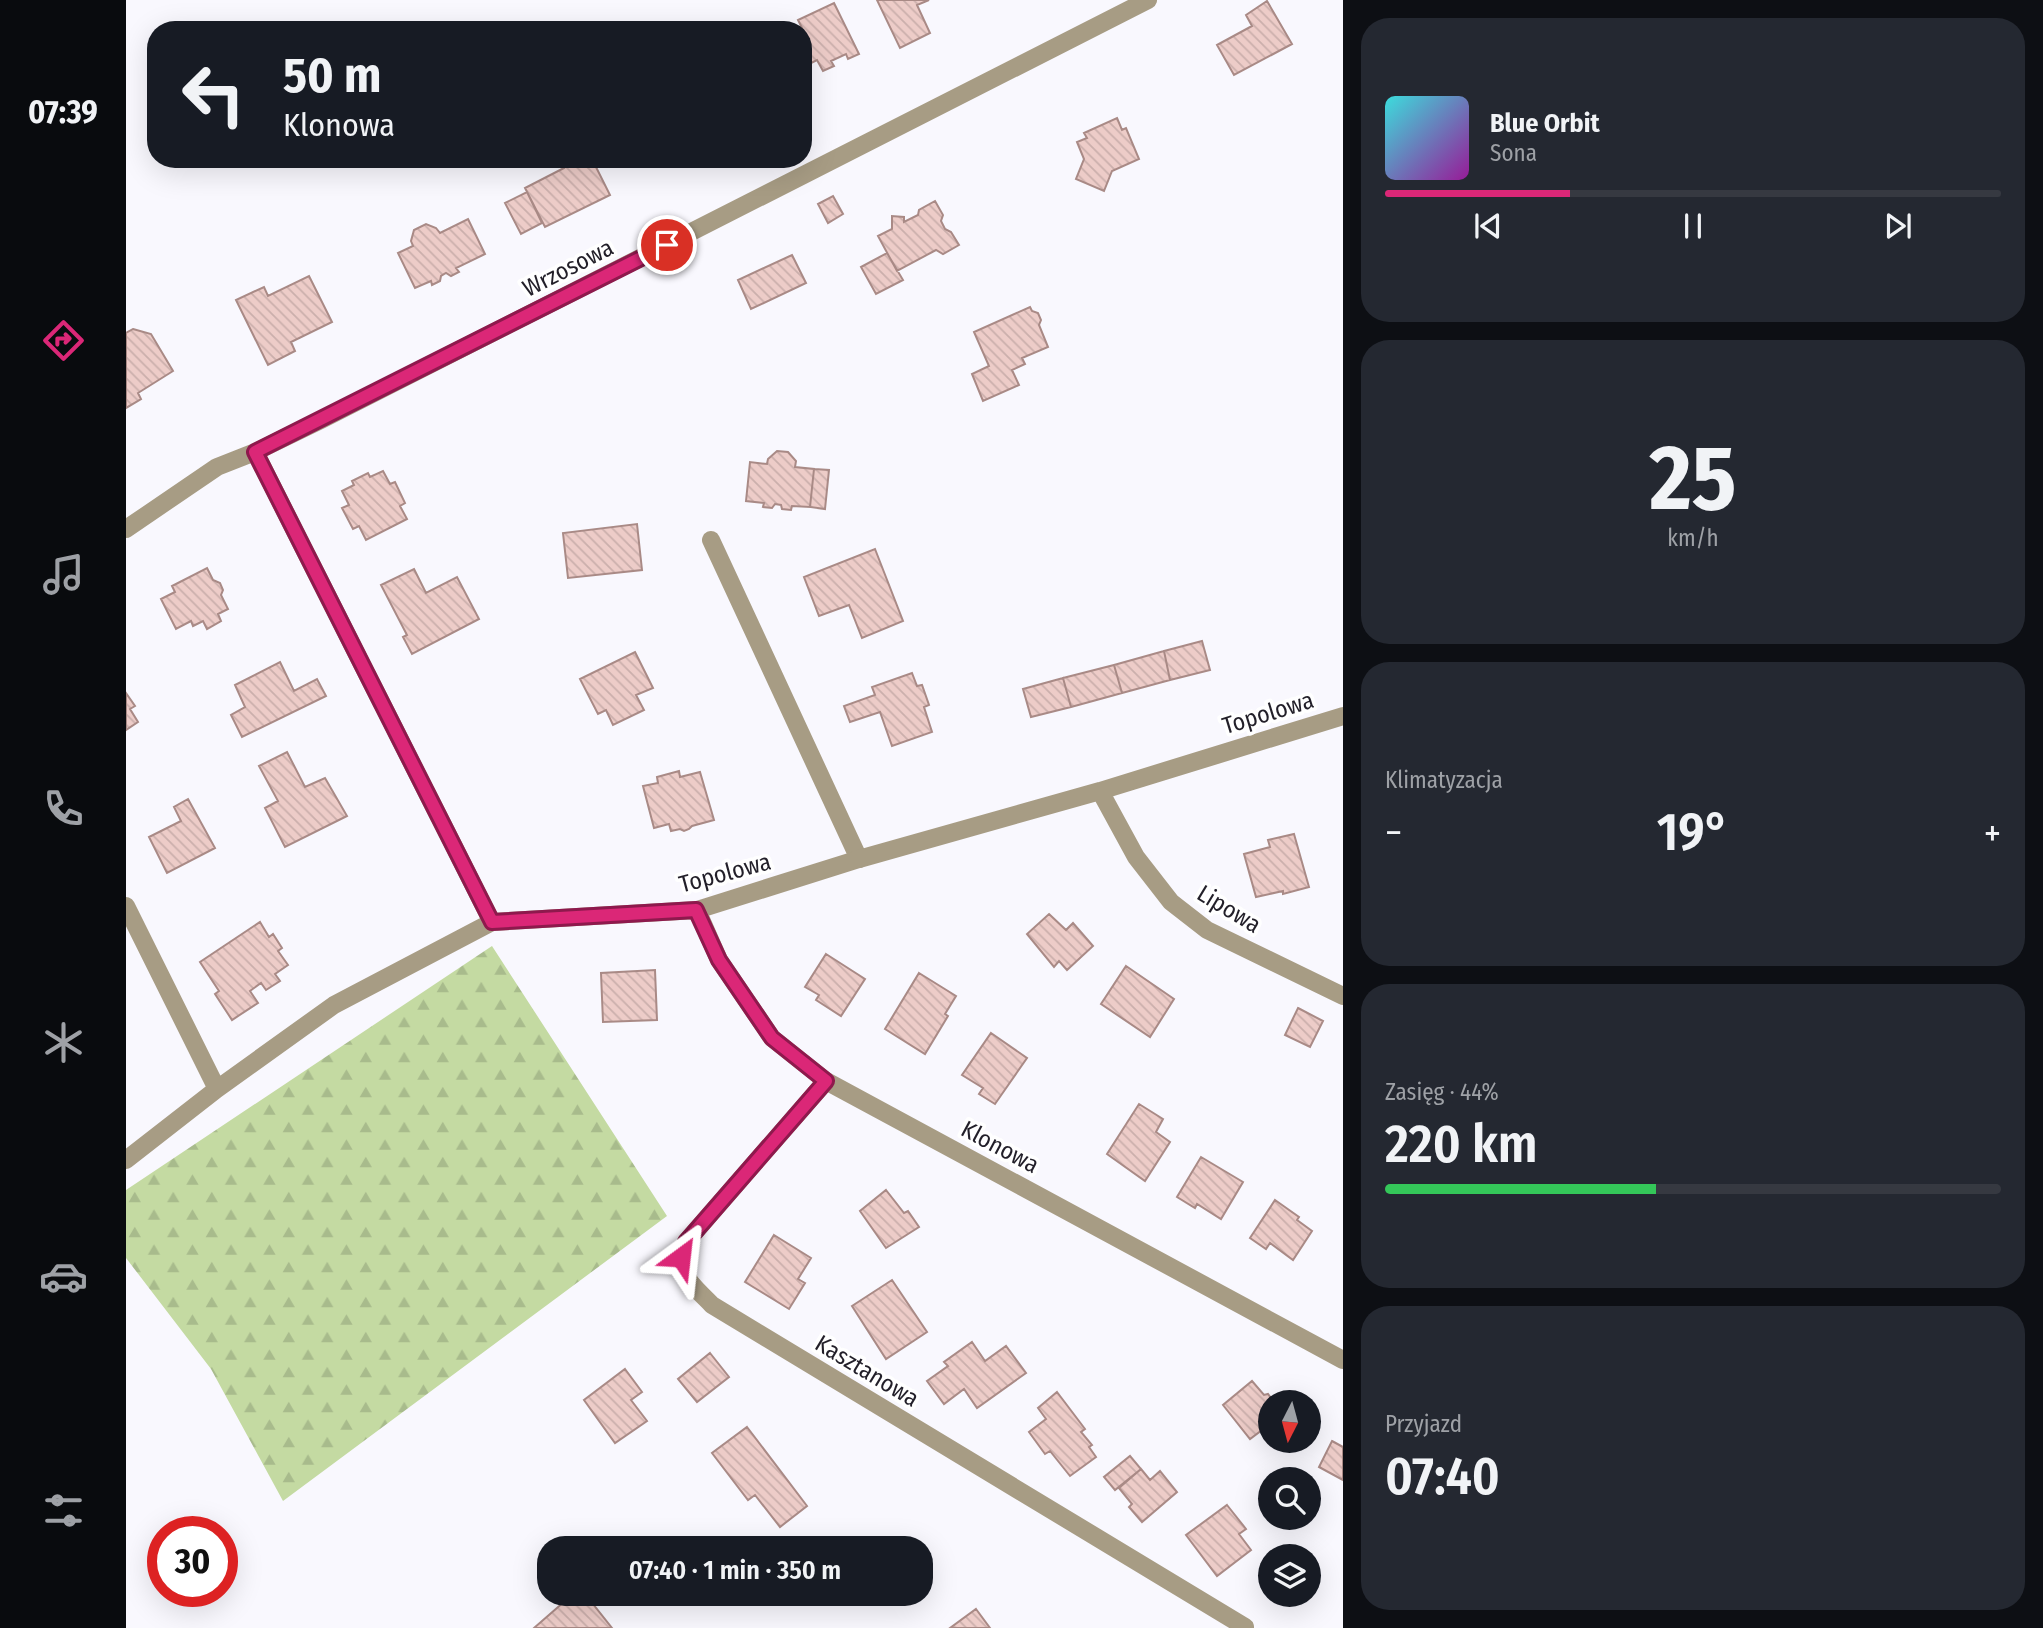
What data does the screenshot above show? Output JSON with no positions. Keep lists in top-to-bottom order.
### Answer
{
  "streets": {
    "street": [
      "Wrzosowa",
      "Topolowa",
      "Lipowa",
      "Klonowa",
      "Kasztanowa"
    ]
  },
  "crossings": [
    ["Topolowa", "Lipowa"],
    ["Topolowa", "Klonowa"],
    ["Klonowa", "Kasztanowa"]
  ],
  "north": "bottom",
  "page": {
    "tabs": "07:39",
    "turn": ["50 m", "Klonowa"],
    "song": ["Blue Orbit", "Sona"],
    "tile": [
      ["25", "km/h"],
      "Klimatyzacja",
      ["Zasięg · 44%", "220 km"],
      ["Przyjazd", "07:40"]
    ],
    "heat": ["−", "19°", "+"],
    "limit": "30",
    "trip": "07:40 · 1 min · 350 m"
  }
}
